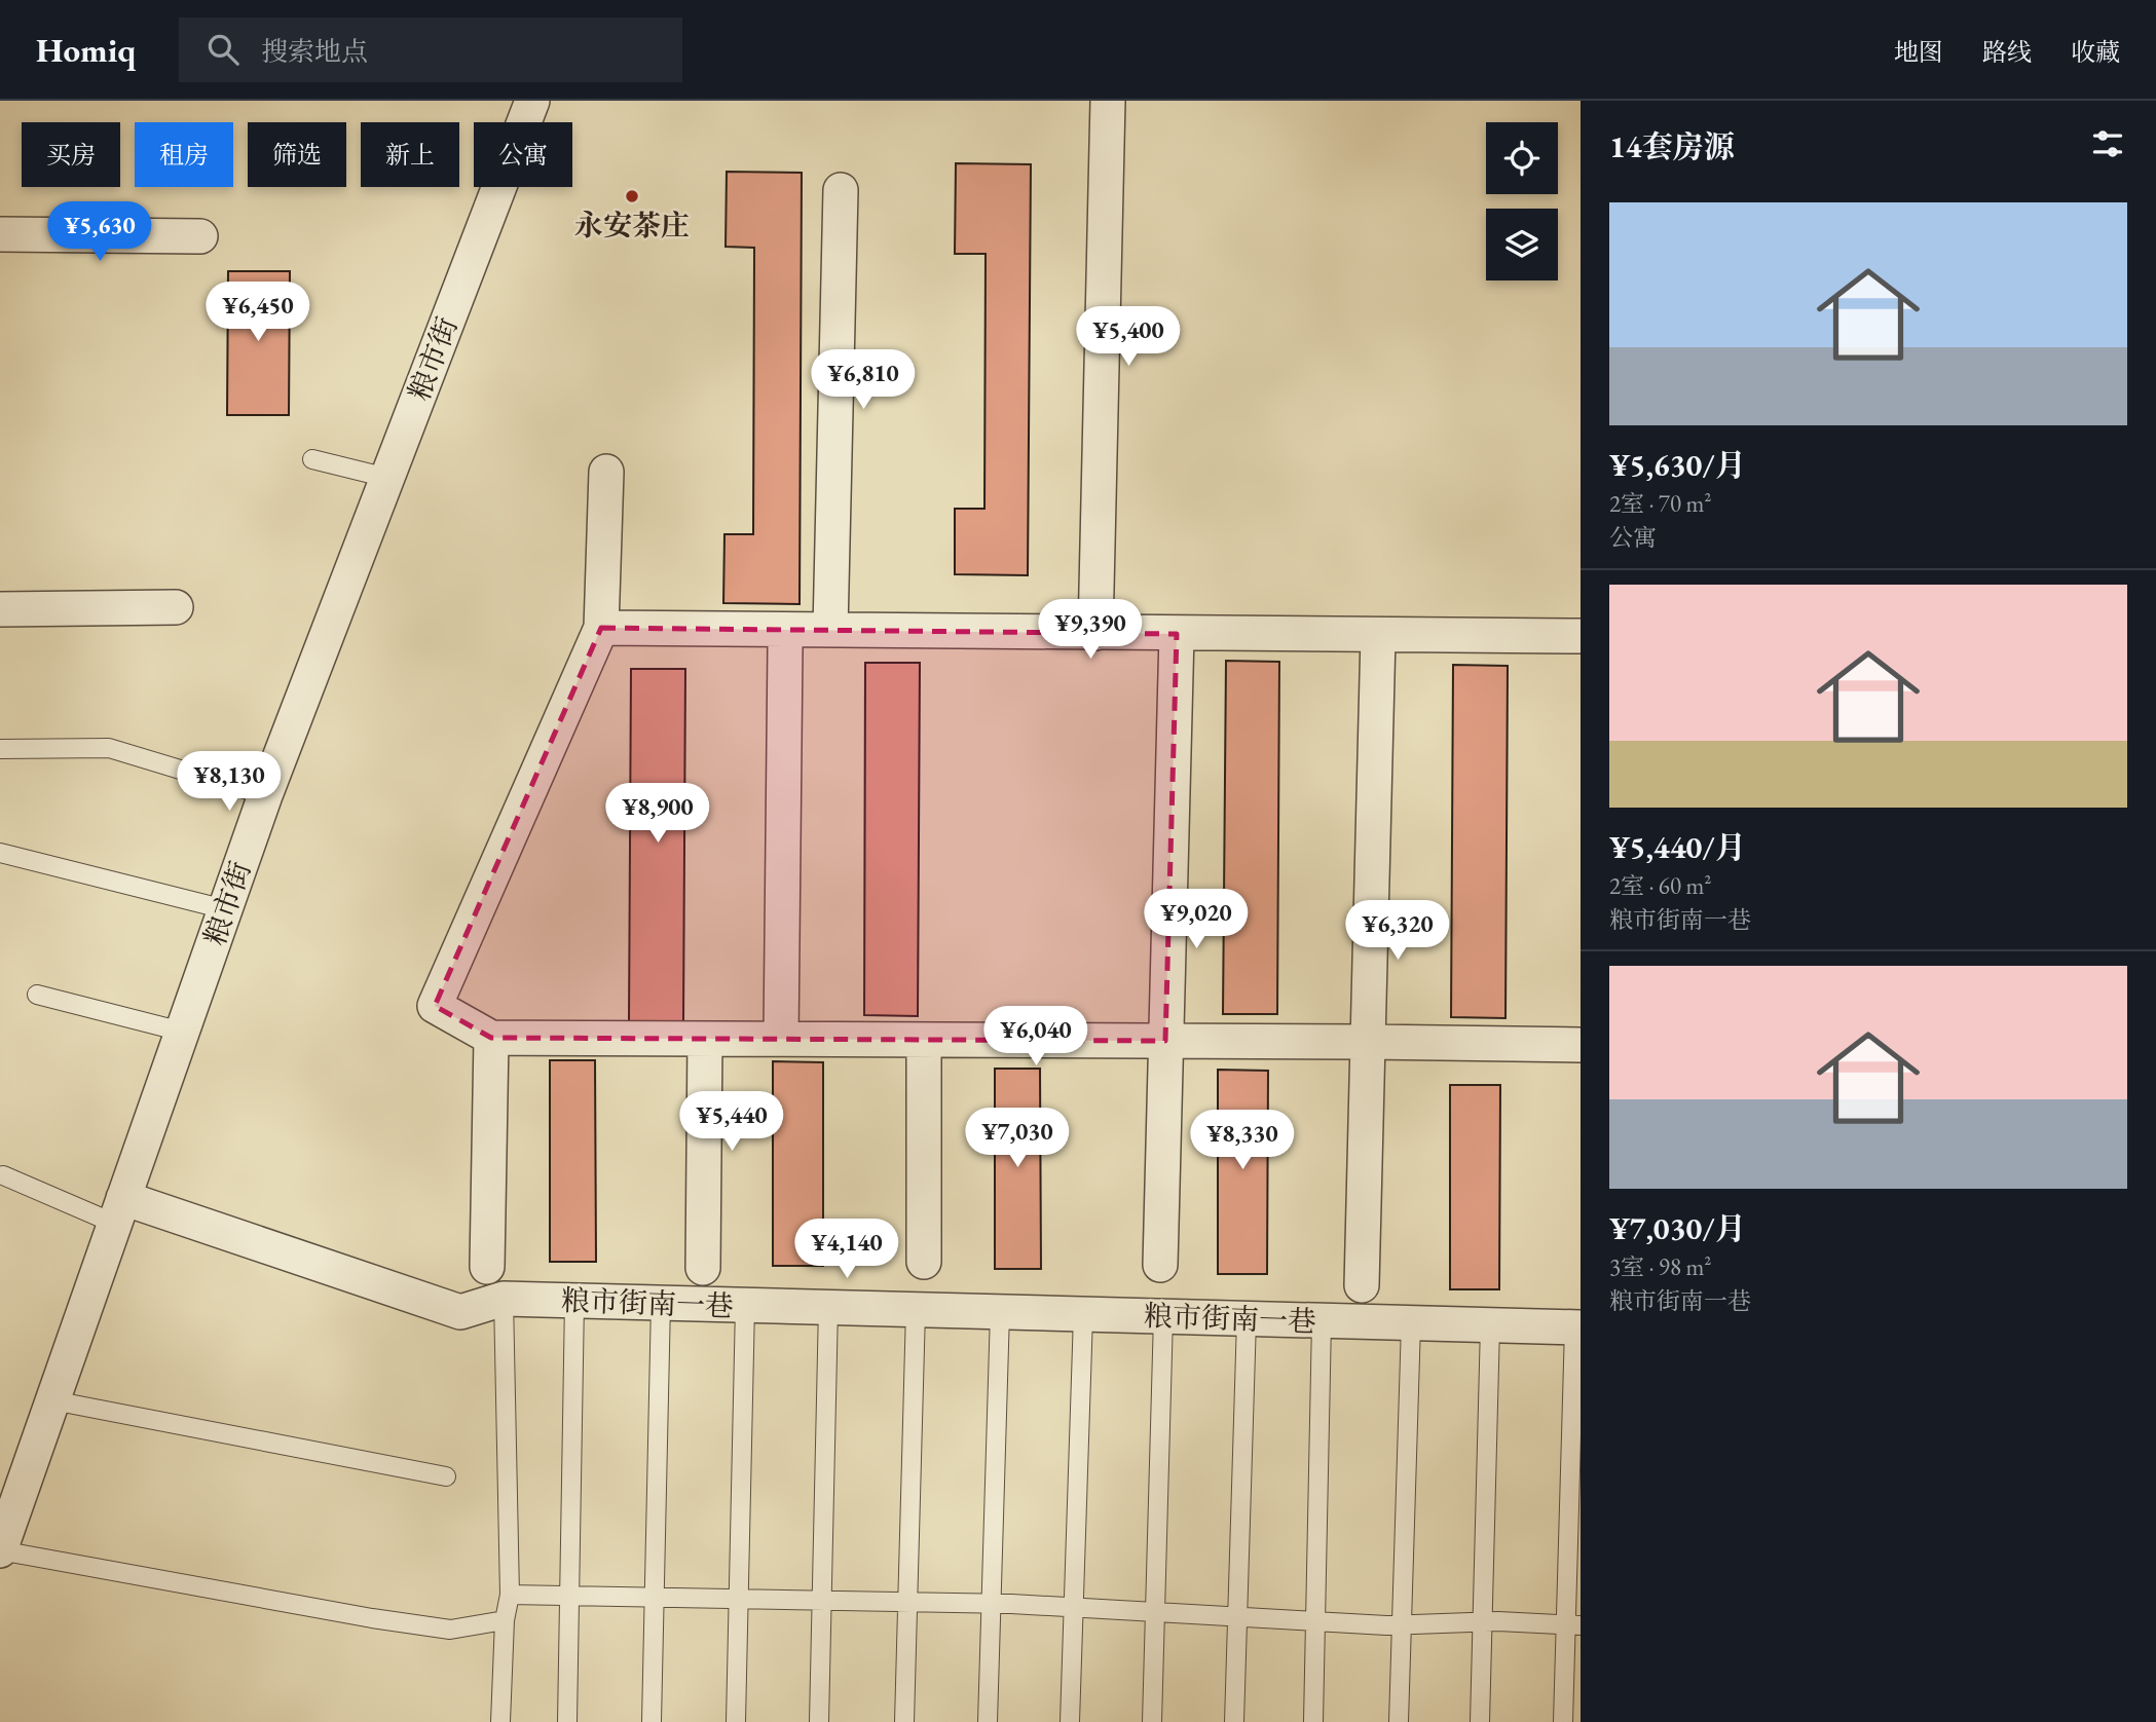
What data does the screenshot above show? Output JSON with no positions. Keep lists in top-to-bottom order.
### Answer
{
  "streets": {
    "street": ["粮市街", "粮市街南一巷"]
  },
  "crossings": [
    ["粮市街", "粮市街南一巷"]
  ],
  "places": ["永安茶庄"],
  "page": {
    "header": "Homiq",
    "search": "搜索地点",
    "nav": ["地图", "路线", "收藏"],
    "heading": "14套房源",
    "chip": [
      "买房",
      "租房",
      "筛选",
      "新上",
      "公寓"
    ],
    "list": [
      {
        "name": "¥5,630/月",
        "note": "2室 · 70 m² · 公寓"
      },
      {
        "name": "¥5,440/月",
        "note": "2室 · 60 m² · 粮市街南一巷"
      },
      {
        "name": "¥7,030/月",
        "note": "3室 · 98 m² · 粮市街南一巷"
      }
    ],
    "price": [
      "¥5,630",
      "¥6,450",
      "¥5,400",
      "¥6,810",
      "¥9,390",
      "¥8,130",
      "¥8,900",
      "¥9,020",
      "¥6,320",
      "¥6,040",
      "¥5,440",
      "¥7,030",
      "¥8,330",
      "¥4,140"
    ]
  }
}
